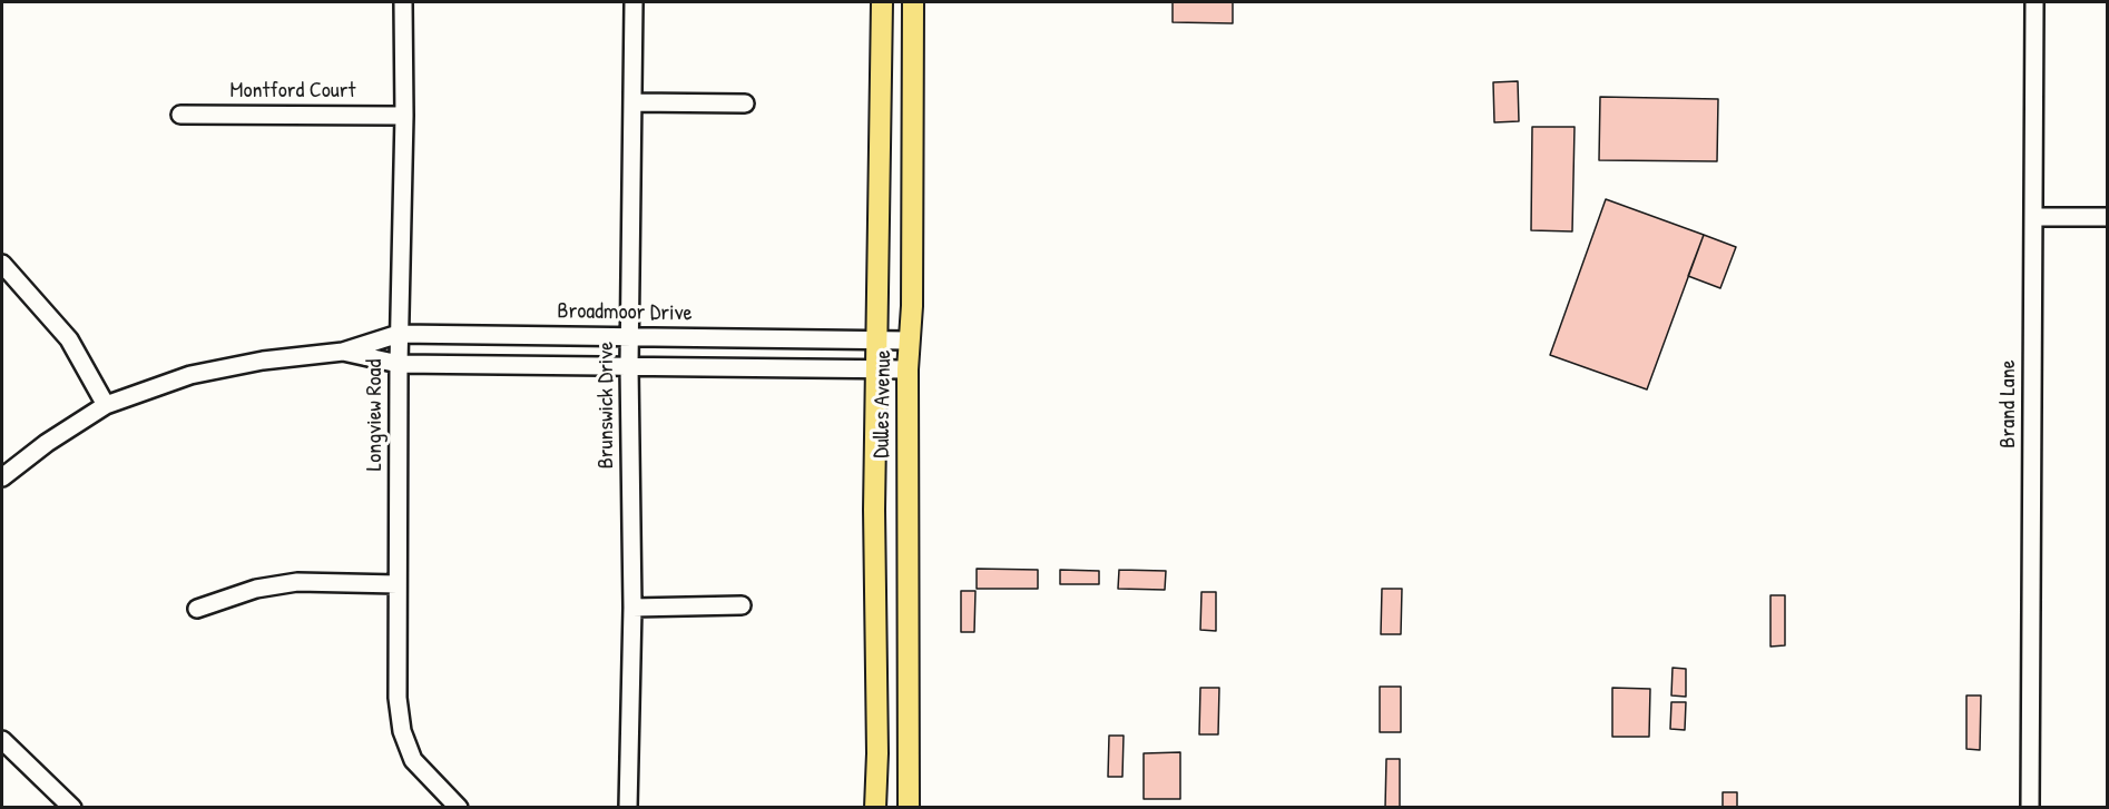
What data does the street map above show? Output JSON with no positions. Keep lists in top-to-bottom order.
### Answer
{
  "streets": {
    "main road": ["Dulles Avenue"],
    "street": [
      "Montford Court",
      "Broadmoor Drive",
      "Brand Lane",
      "Brunswick Drive",
      "Longview Road"
    ]
  },
  "crossings": [
    ["Montford Court", "Longview Road"],
    ["Broadmoor Drive", "Dulles Avenue"],
    ["Broadmoor Drive", "Brunswick Drive"],
    ["Broadmoor Drive", "Longview Road"]
  ]
}
